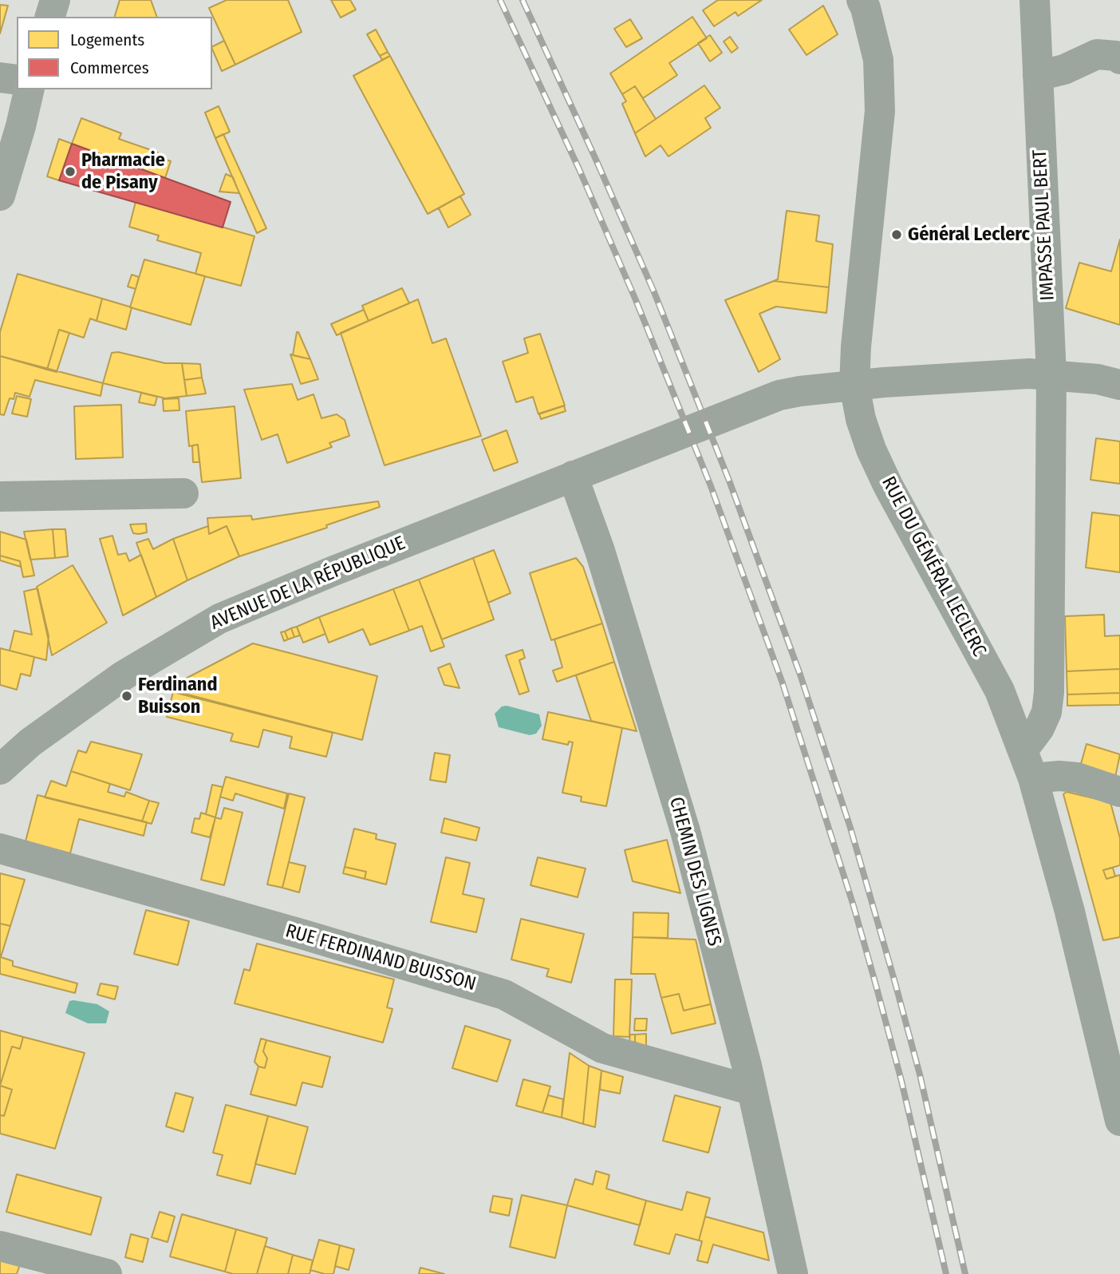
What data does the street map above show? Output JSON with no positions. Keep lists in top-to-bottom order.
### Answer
{
  "streets": {
    "street": [
      "IMPASSE PAUL BERT",
      "RUE DU GÉNÉRAL LECLERC",
      "AVENUE DE LA RÉPUBLIQUE",
      "CHEMIN DES LIGNES",
      "RUE FERDINAND BUISSON"
    ]
  },
  "crossings": [
    ["IMPASSE PAUL BERT", "RUE DU GÉNÉRAL LECLERC"],
    ["IMPASSE PAUL BERT", "AVENUE DE LA RÉPUBLIQUE"],
    ["RUE DU GÉNÉRAL LECLERC", "AVENUE DE LA RÉPUBLIQUE"],
    ["AVENUE DE LA RÉPUBLIQUE", "CHEMIN DES LIGNES"],
    ["CHEMIN DES LIGNES", "RUE FERDINAND BUISSON"]
  ],
  "places": ["Pharmacie de Pisany", "Général Leclerc", "Ferdinand Buisson"],
  "legend": ["Logements", "Commerces"]
}
